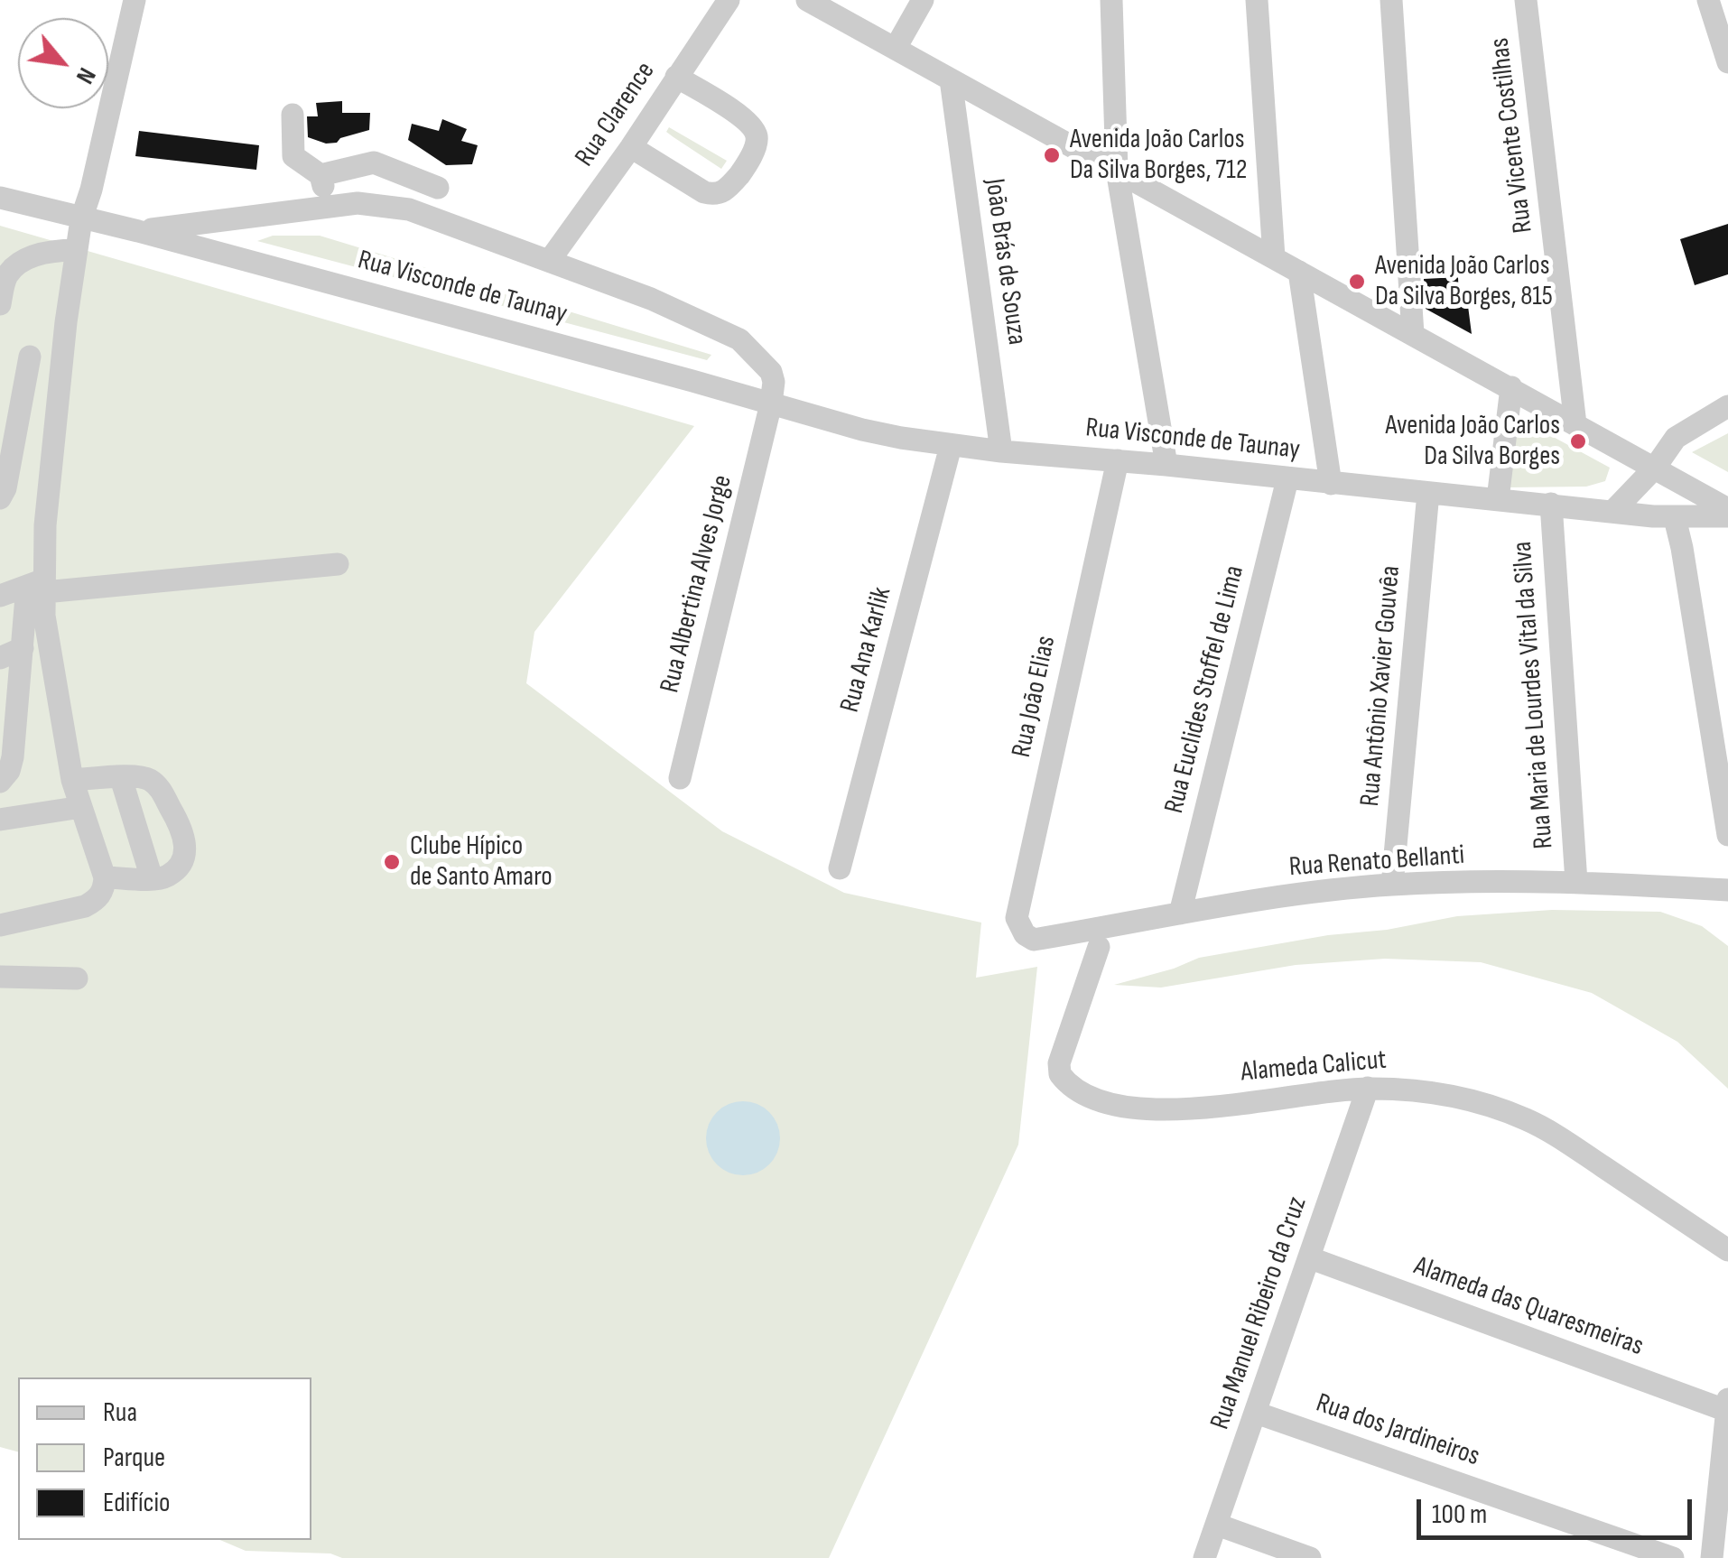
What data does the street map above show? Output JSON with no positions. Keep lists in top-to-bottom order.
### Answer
{
  "streets": {
    "street": [
      "Rua Clarence",
      "Rua Vicente Costilhas",
      "João Brás de Souza",
      "Rua Visconde de Taunay",
      "Rua Albertina Alves Jorge",
      "Rua Ana Karlik",
      "Rua Antônio Xavier Gouvêa",
      "Rua Euclides Stoffel de Lima",
      "Rua Maria de Lourdes Vital da Silva",
      "Rua João Elias",
      "Rua Renato Bellanti",
      "Alameda Calicut",
      "Alameda das Quaresmeiras",
      "Rua Manuel Ribeiro da Cruz",
      "Rua dos Jardineiros"
    ]
  },
  "crossings": [
    ["Rua Clarence", "Rua Visconde de Taunay"],
    ["João Brás de Souza", "Rua Visconde de Taunay"],
    ["Rua Visconde de Taunay", "Rua Albertina Alves Jorge"],
    ["Rua Visconde de Taunay", "Rua Ana Karlik"],
    ["Rua Visconde de Taunay", "Rua Antônio Xavier Gouvêa"],
    ["Rua Visconde de Taunay", "Rua Euclides Stoffel de Lima"],
    ["Rua Visconde de Taunay", "Rua Maria de Lourdes Vital da Silva"],
    ["Rua Visconde de Taunay", "Rua João Elias"],
    ["Rua Antônio Xavier Gouvêa", "Rua Renato Bellanti"],
    ["Rua Euclides Stoffel de Lima", "Rua Renato Bellanti"],
    ["Rua Maria de Lourdes Vital da Silva", "Rua Renato Bellanti"],
    ["Rua João Elias", "Rua Renato Bellanti"],
    ["Alameda Calicut", "Rua Manuel Ribeiro da Cruz"],
    ["Alameda das Quaresmeiras", "Rua Manuel Ribeiro da Cruz"],
    ["Rua Manuel Ribeiro da Cruz", "Rua dos Jardineiros"]
  ],
  "places": [
    "Avenida João Carlos Da Silva Borges, 712",
    "Avenida João Carlos Da Silva Borges, 815",
    "Avenida João Carlos Da Silva Borges",
    "Clube Hípico de Santo Amaro"
  ],
  "legend": ["Rua", "Parque", "Edifício"],
  "scale_bar": "100 m",
  "north": "bottom right"
}
